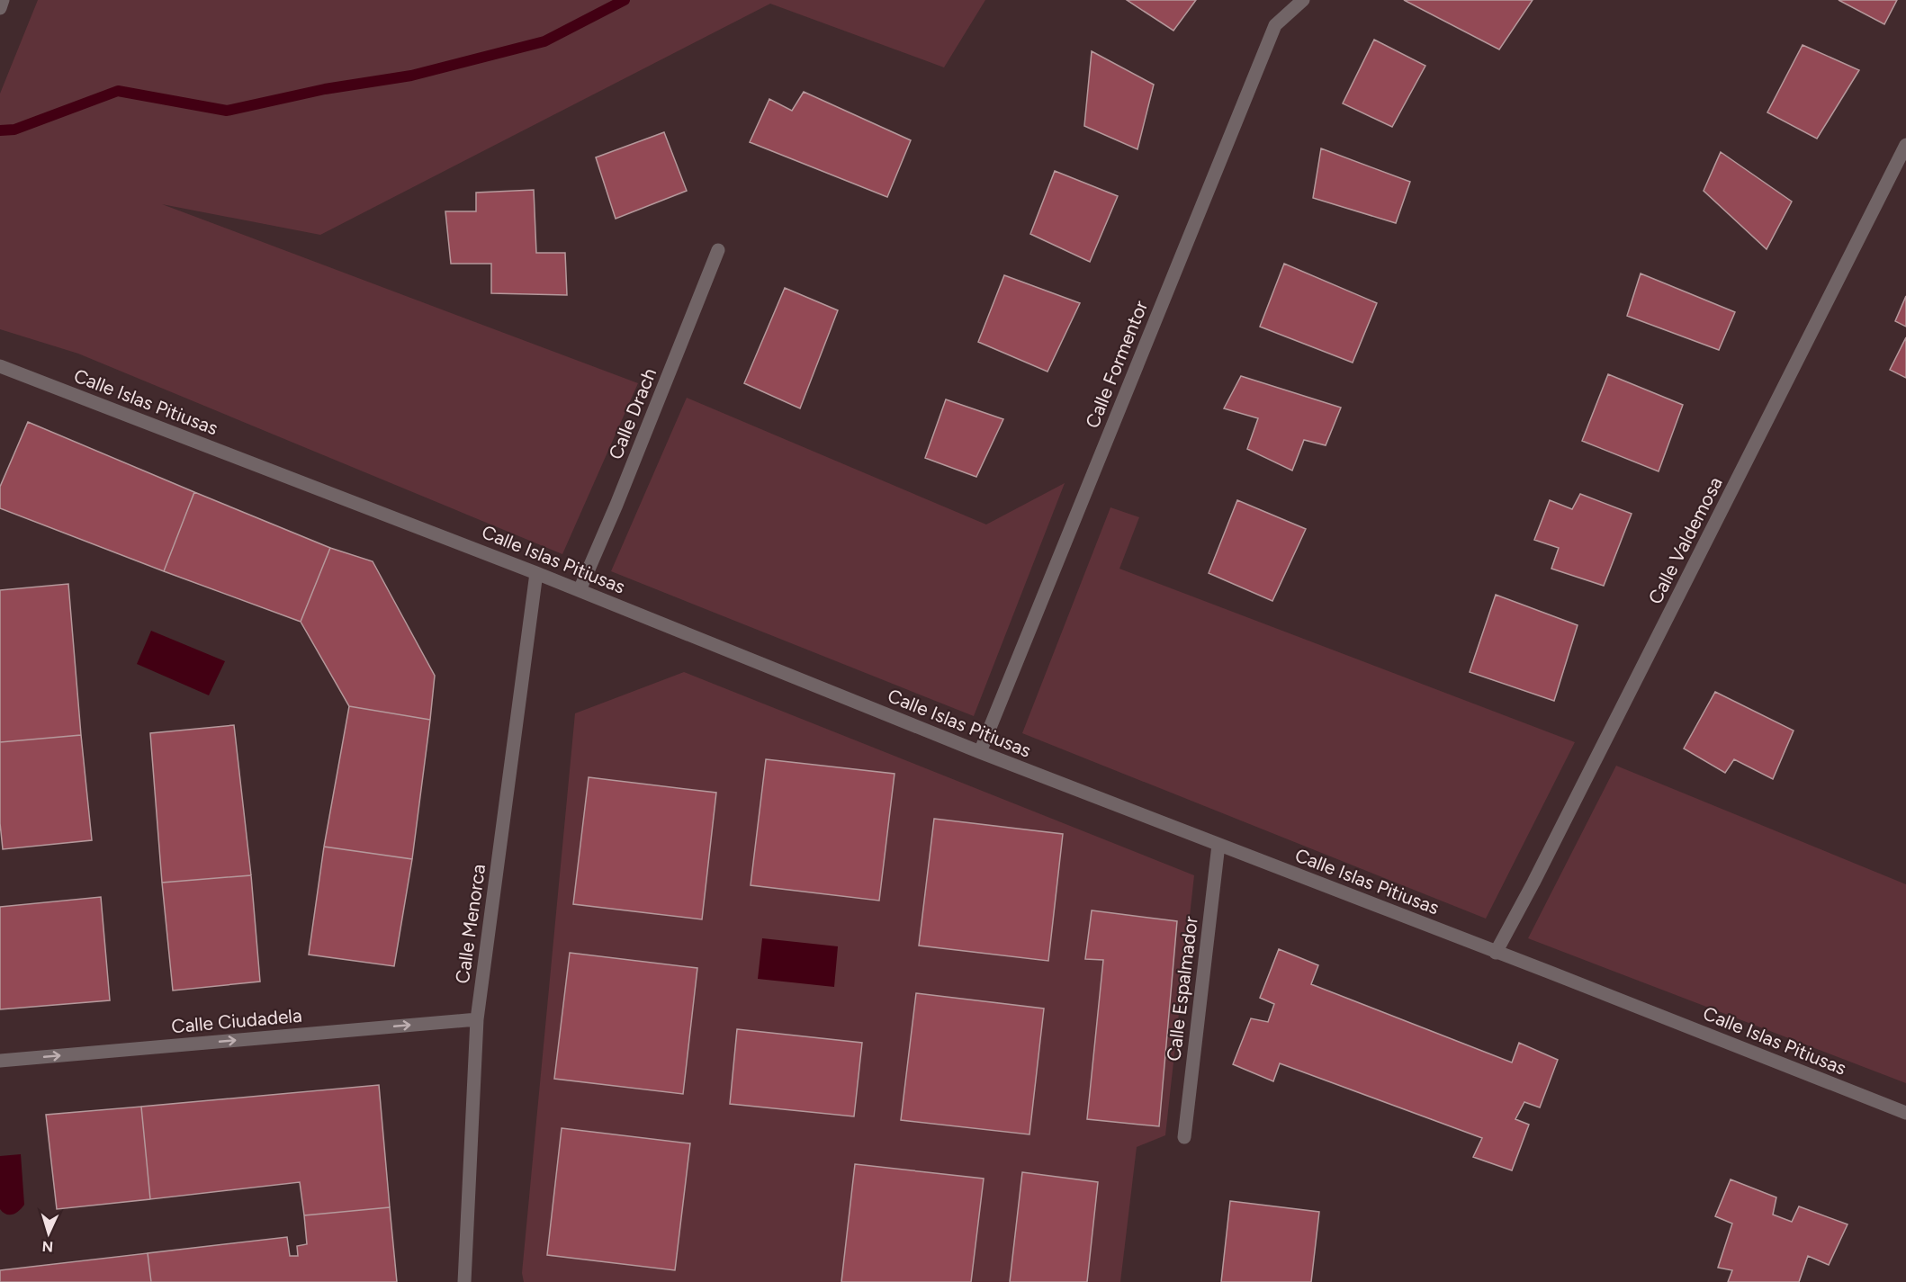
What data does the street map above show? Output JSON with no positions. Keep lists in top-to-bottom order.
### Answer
{
  "streets": {
    "street": [
      "Calle Formentor",
      "Calle Islas Pitiusas",
      "Calle Drach",
      "Calle Valdemosa",
      "Calle Menorca",
      "Calle Espalmador",
      "Calle Ciudadela"
    ]
  },
  "crossings": [
    ["Calle Formentor", "Calle Islas Pitiusas"],
    ["Calle Islas Pitiusas", "Calle Drach"],
    ["Calle Islas Pitiusas", "Calle Valdemosa"],
    ["Calle Islas Pitiusas", "Calle Menorca"],
    ["Calle Islas Pitiusas", "Calle Espalmador"],
    ["Calle Menorca", "Calle Ciudadela"]
  ],
  "one_way": ["Calle Ciudadela"],
  "north": "bottom"
}
